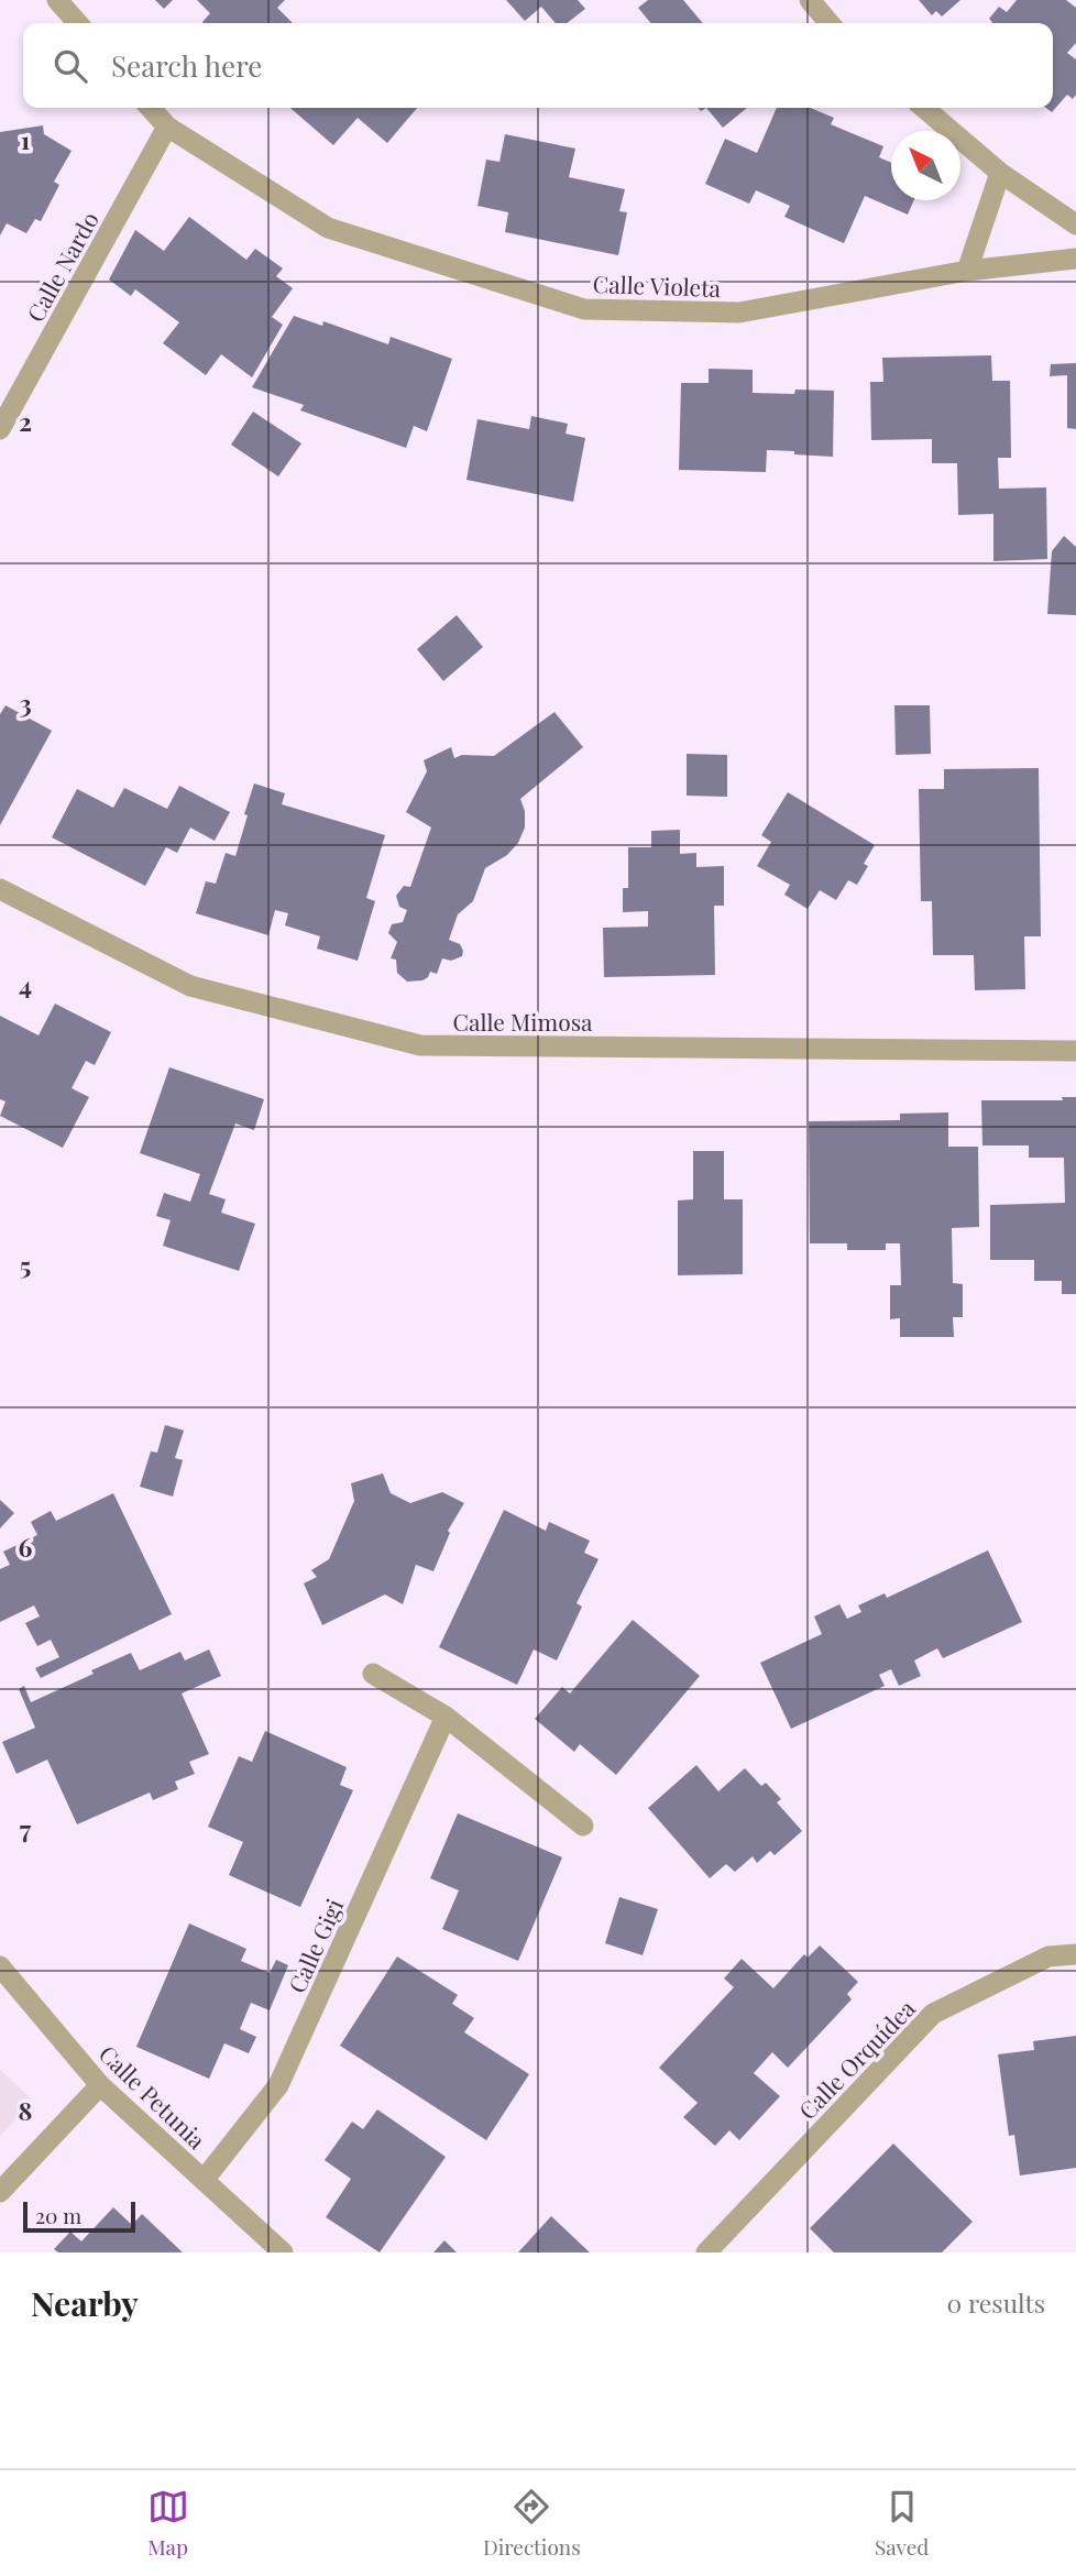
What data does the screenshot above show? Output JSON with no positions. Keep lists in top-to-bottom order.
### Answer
{
  "streets": {
    "street": [
      "Calle Nardo",
      "Calle Violeta",
      "Calle Mimosa",
      "Calle Gigi",
      "Calle Orquídea",
      "Calle Petunia"
    ]
  },
  "crossings": [
    ["Calle Nardo", "Calle Violeta"],
    ["Calle Gigi", "Calle Petunia"]
  ],
  "scale_bar": "20 m",
  "north": "top left",
  "page": {
    "search": "Search here",
    "scale": "20 m",
    "heading": ["Nearby", "0 results"],
    "nav": ["Map", "Directions", "Saved"]
  },
  "grid": {
    "rows": [
      "1",
      "2",
      "3",
      "4",
      "5",
      "6",
      "7",
      "8"
    ]
  }
}
